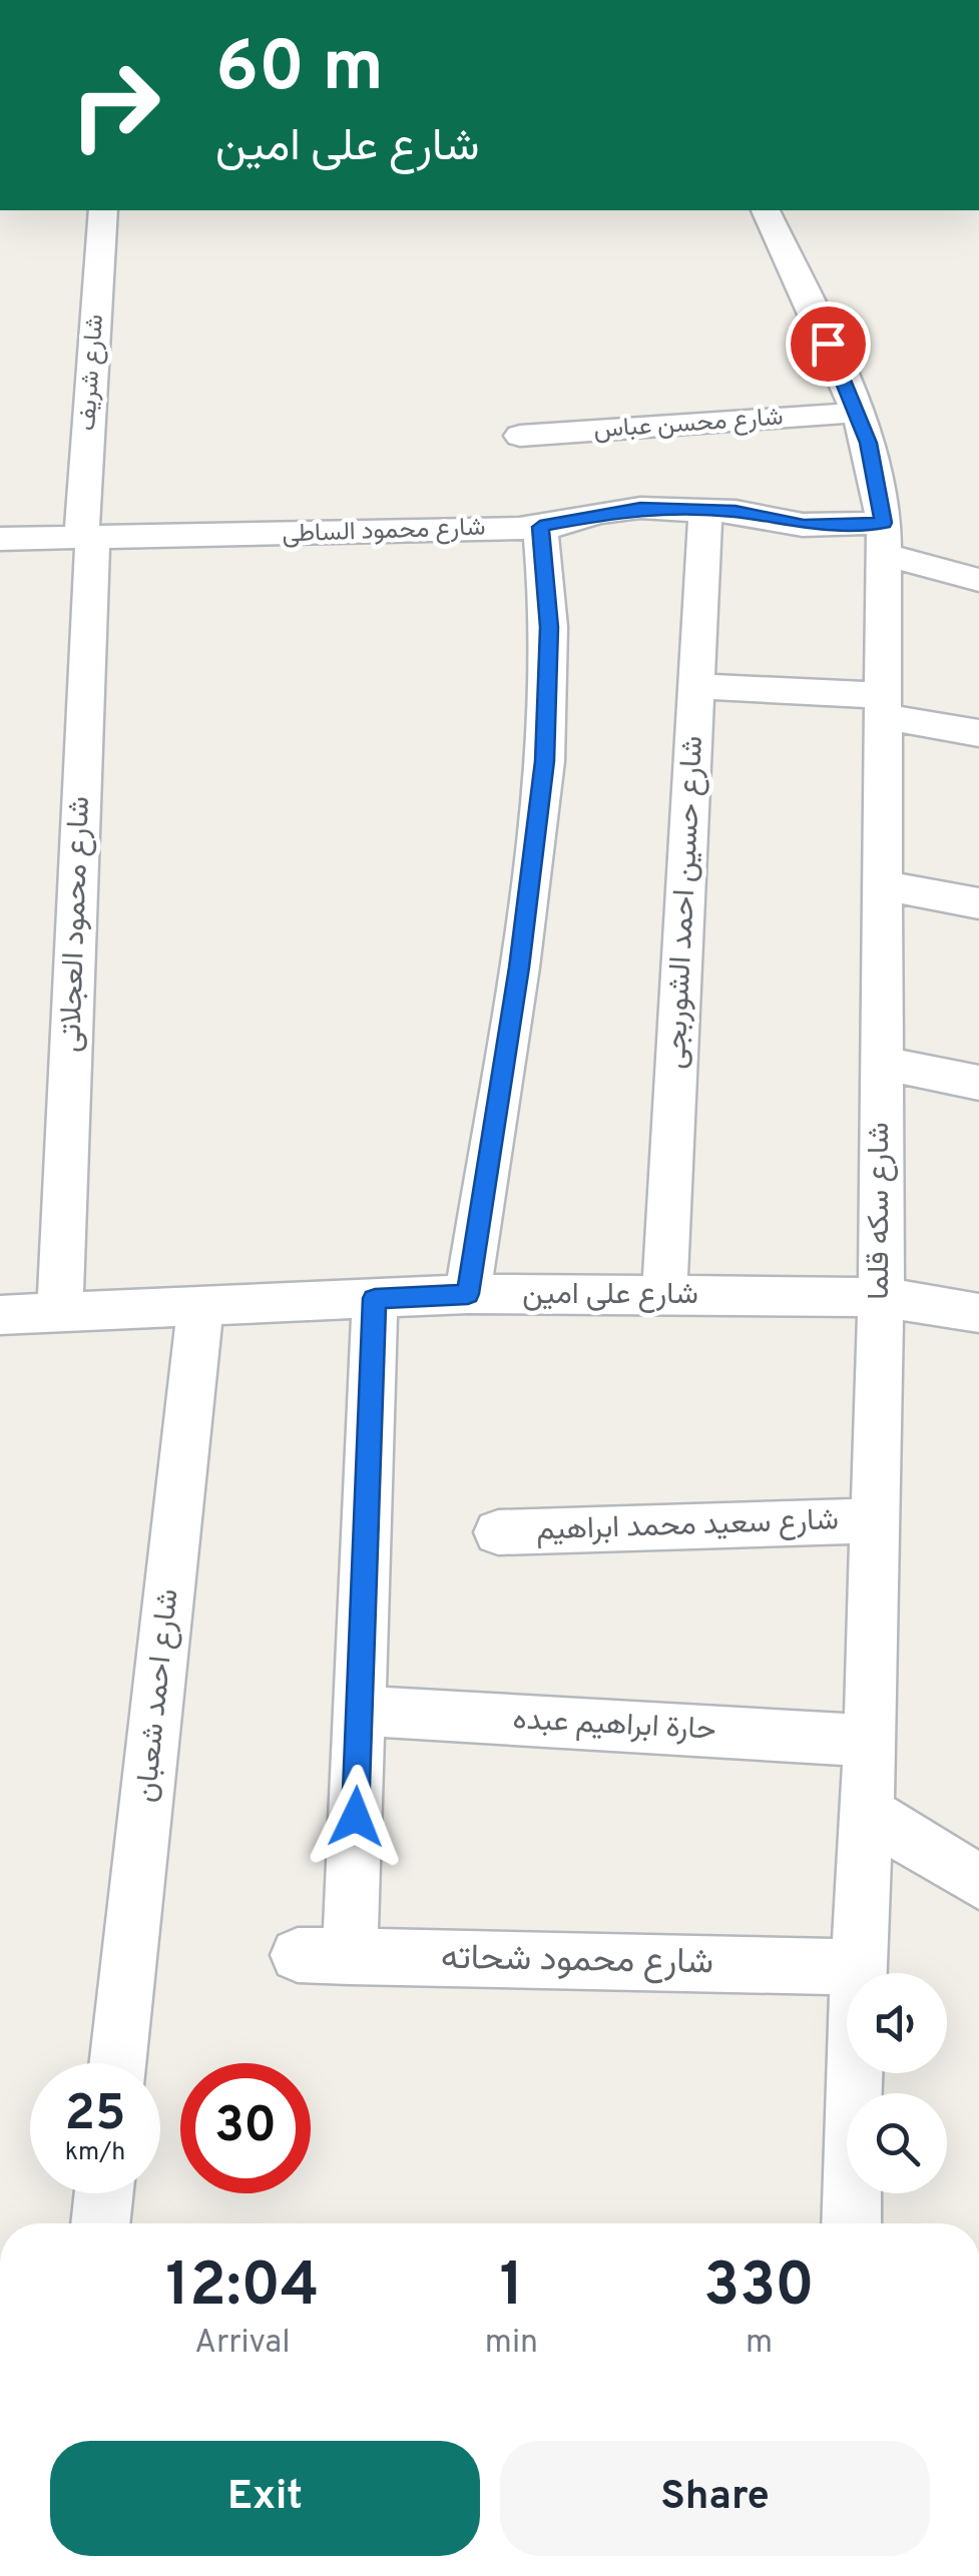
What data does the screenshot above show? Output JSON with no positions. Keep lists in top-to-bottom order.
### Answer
{
  "streets": {
    "street": [
      "شارع شريف",
      "شارع محسن عباس",
      "شارع محمود الساطى",
      "شارع حسين احمد الشوربجى",
      "شارع محمود العجلاتى",
      "شارع سكه قلما",
      "شارع على امين",
      "شارع سعيد محمد ابراهيم",
      "شارع احمد شعبان",
      "حارة ابراهيم عبده",
      "شارع محمود شحاته"
    ]
  },
  "crossings": [
    ["شارع شريف", "شارع محمود الساطى"],
    ["شارع شريف", "شارع محمود العجلاتى"],
    ["شارع محسن عباس", "شارع سكه قلما"],
    ["شارع محمود الساطى", "شارع حسين احمد الشوربجى"],
    ["شارع محمود الساطى", "شارع محمود العجلاتى"],
    ["شارع محمود الساطى", "شارع سكه قلما"],
    ["شارع حسين احمد الشوربجى", "شارع على امين"],
    ["شارع محمود العجلاتى", "شارع على امين"],
    ["شارع سكه قلما", "شارع على امين"],
    ["شارع سكه قلما", "شارع سعيد محمد ابراهيم"],
    ["شارع سكه قلما", "حارة ابراهيم عبده"],
    ["شارع سكه قلما", "شارع محمود شحاته"],
    ["شارع على امين", "شارع احمد شعبان"],
    ["حارة ابراهيم عبده", "شارع محمود شحاته"]
  ],
  "page": {
    "turn": ["60 m", "شارع على امين"],
    "speed": "25 km/h",
    "limit": "30",
    "eta": [
      "12:04",
      "Arrival",
      "1",
      "min",
      "330",
      "m"
    ],
    "buttons": ["Exit", "Share"]
  }
}
